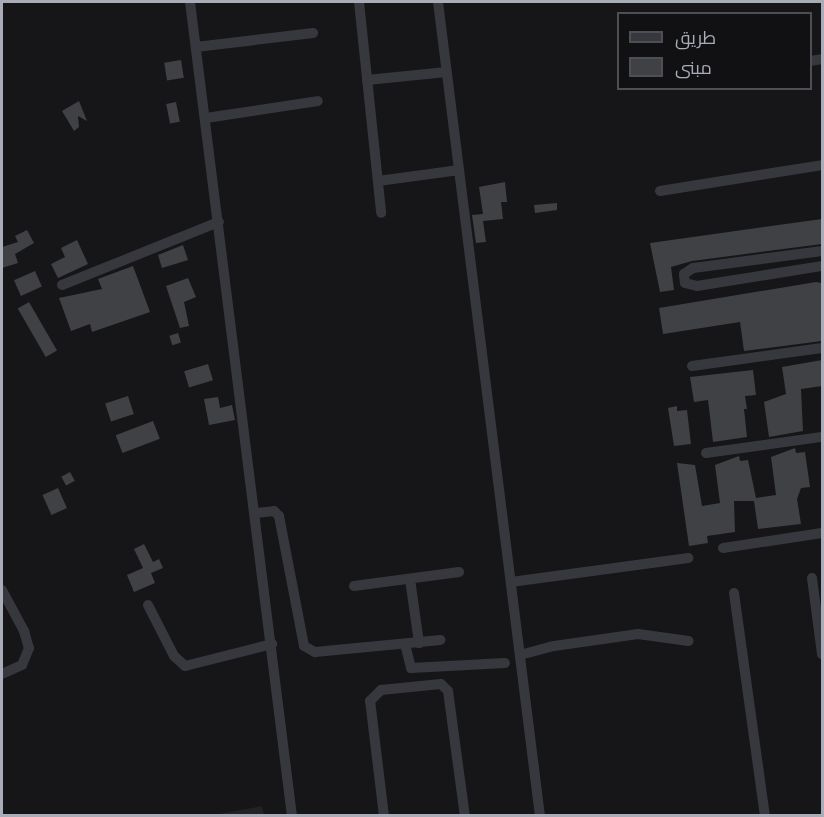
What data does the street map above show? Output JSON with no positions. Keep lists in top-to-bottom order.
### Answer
{
  "legend": ["طريق", "مبنى"]
}
